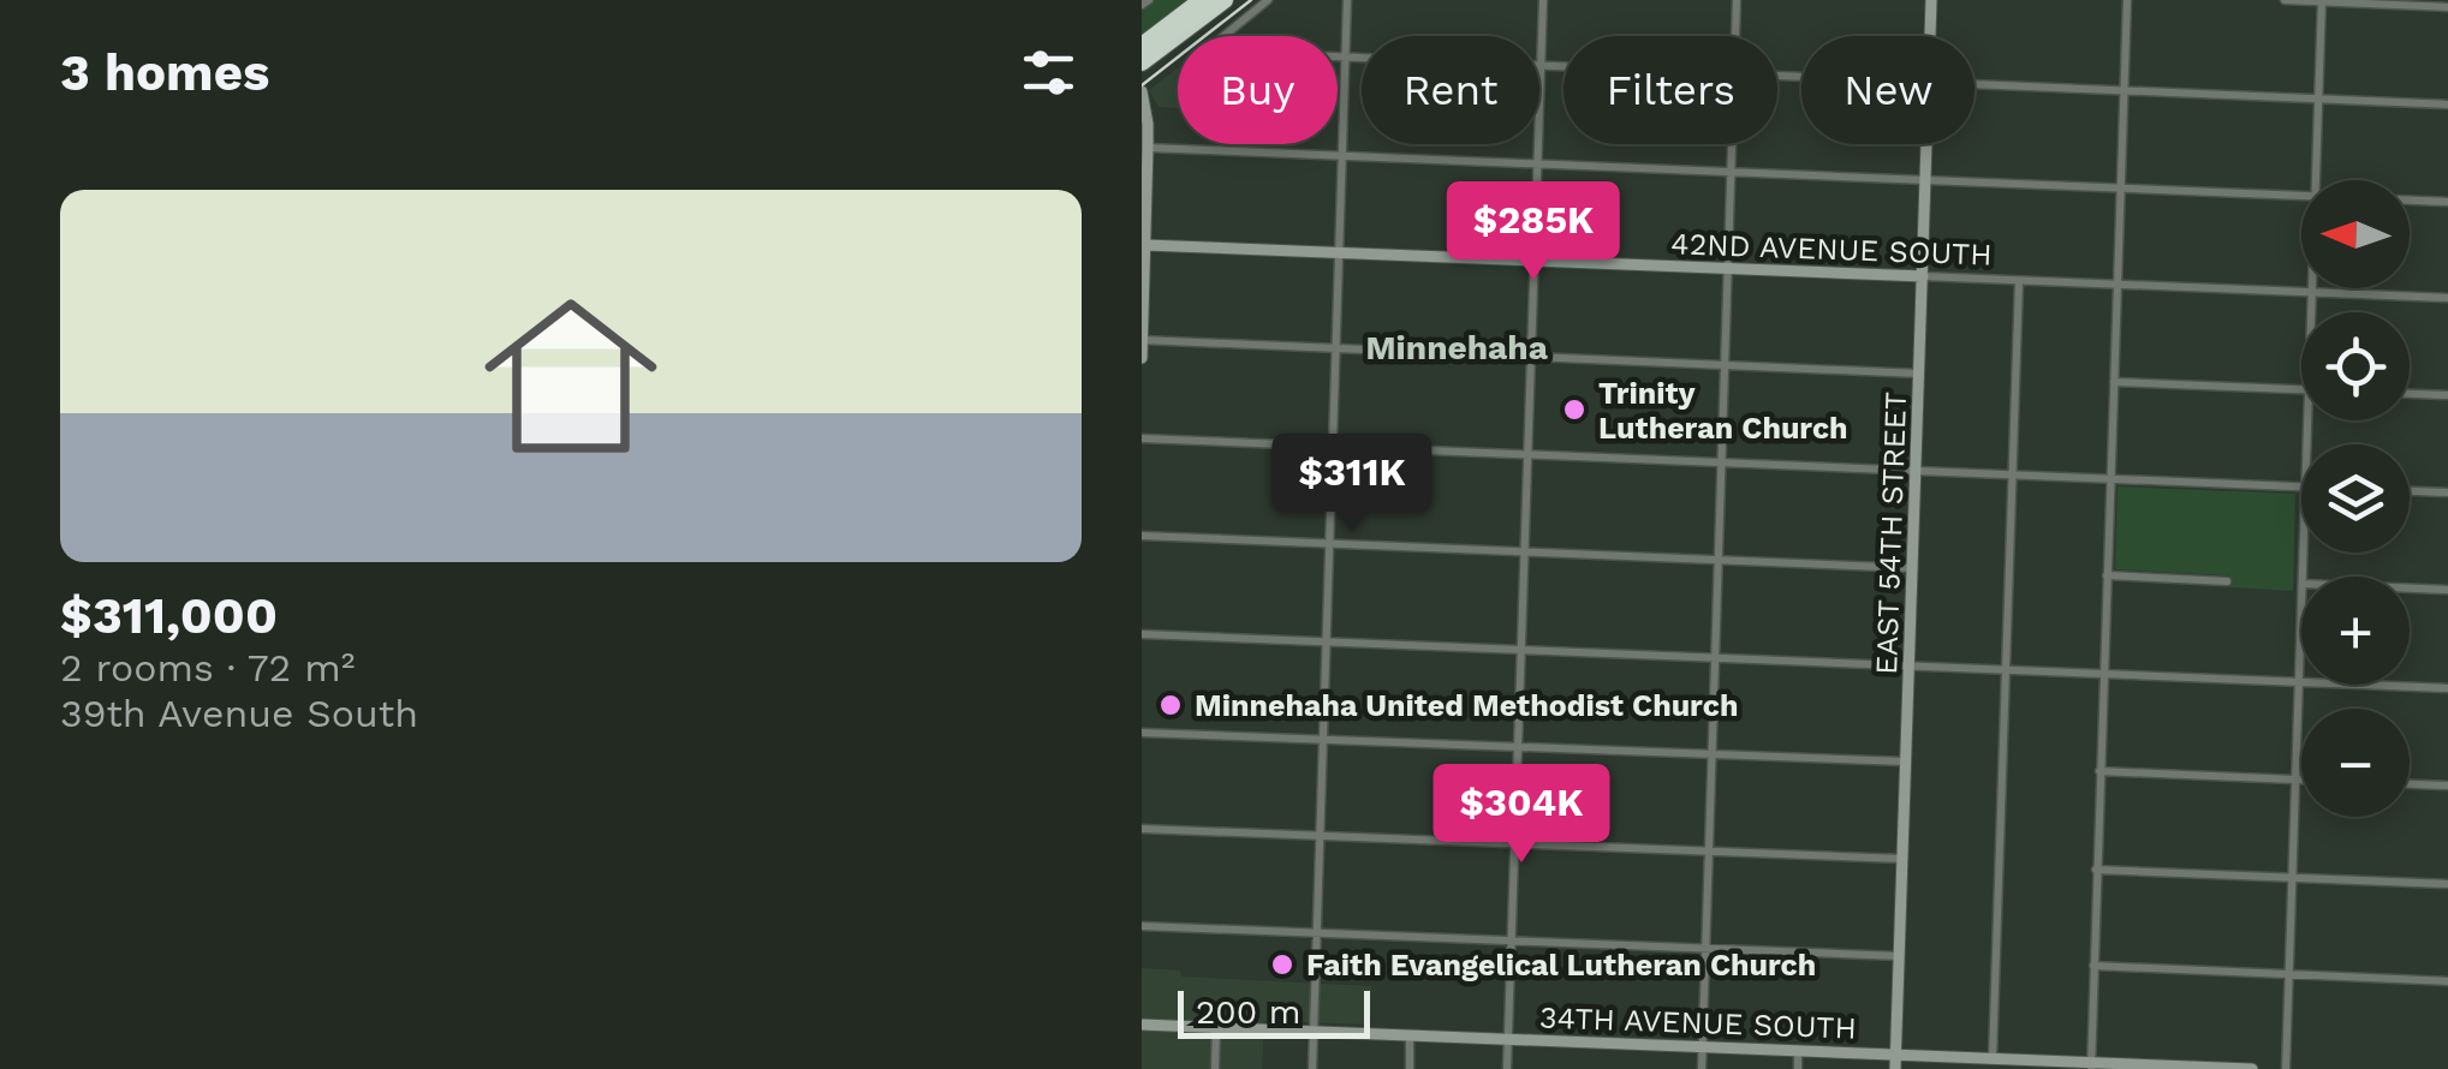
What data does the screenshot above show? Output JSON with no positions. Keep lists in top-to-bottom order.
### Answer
{
  "streets": {
    "street": ["42ND AVENUE SOUTH", "EAST 54TH STREET", "34TH AVENUE SOUTH"]
  },
  "crossings": [
    ["42ND AVENUE SOUTH", "EAST 54TH STREET"],
    ["EAST 54TH STREET", "34TH AVENUE SOUTH"]
  ],
  "districts": ["Minnehaha"],
  "places": ["Trinity Lutheran Church", "Minnehaha United Methodist Church", "Faith Evangelical Lutheran Church"],
  "scale_bar": "200 m",
  "north": "left",
  "page": {
    "heading": "3 homes",
    "chip": [
      "Buy",
      "Rent",
      "Filters",
      "New"
    ],
    "list": [
      {
        "name": "$311,000",
        "note": "2 rooms · 72 m² · 39th Avenue South"
      }
    ],
    "map_buttons": ["+", "−"],
    "price": ["$285K", "$311K", "$304K"],
    "scale": "200 m"
  }
}
